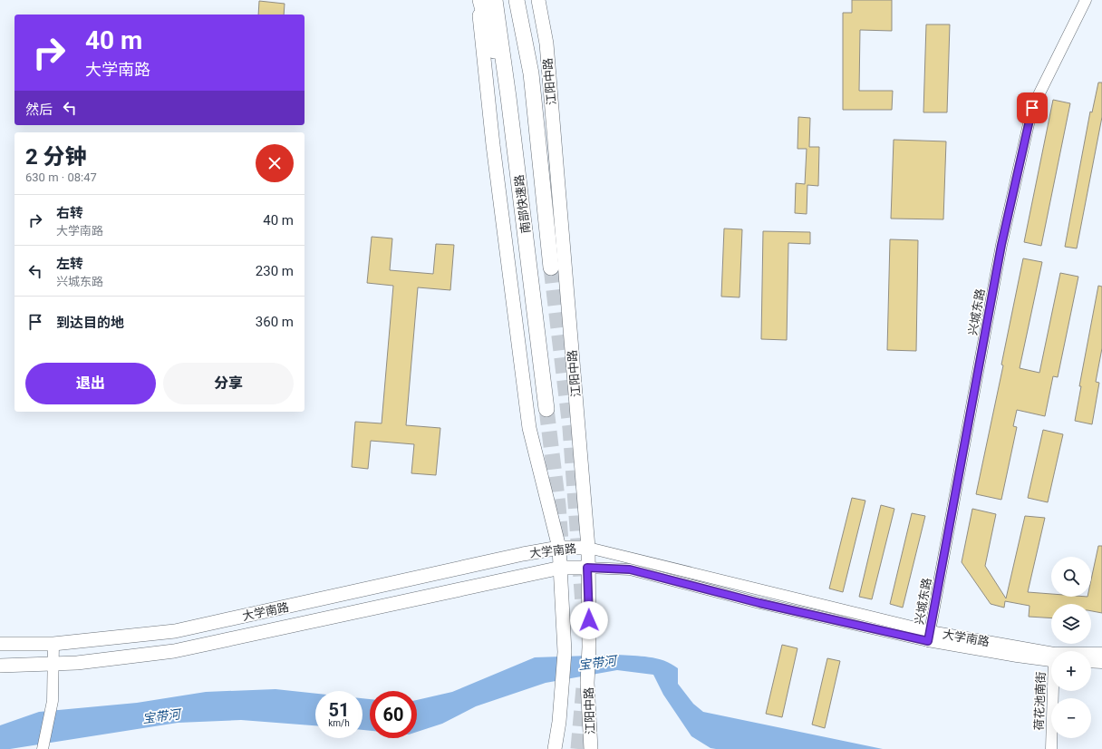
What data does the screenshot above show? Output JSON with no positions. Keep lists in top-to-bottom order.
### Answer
{
  "streets": {
    "highway": ["南部快速路"],
    "main road": ["江阳中路", "大学南路"],
    "street": ["兴城东路", "荷花池南街"]
  },
  "crossings": [
    ["江阳中路", "大学南路"],
    ["兴城东路", "大学南路"]
  ],
  "water": ["宝带河"],
  "page": {
    "turn": ["40 m", "大学南路"],
    "then": "然后",
    "heading": ["2 分钟", "630 m · 08:47"],
    "list": [
      {
        "name": "右转",
        "note": "大学南路",
        "value": "40 m"
      },
      {
        "name": "左转",
        "note": "兴城东路",
        "value": "230 m"
      },
      {
        "name": "到达目的地",
        "value": "360 m"
      }
    ],
    "buttons": ["退出", "分享"],
    "map_buttons": ["+", "−"],
    "speed": "51 km/h",
    "limit": "60"
  }
}
